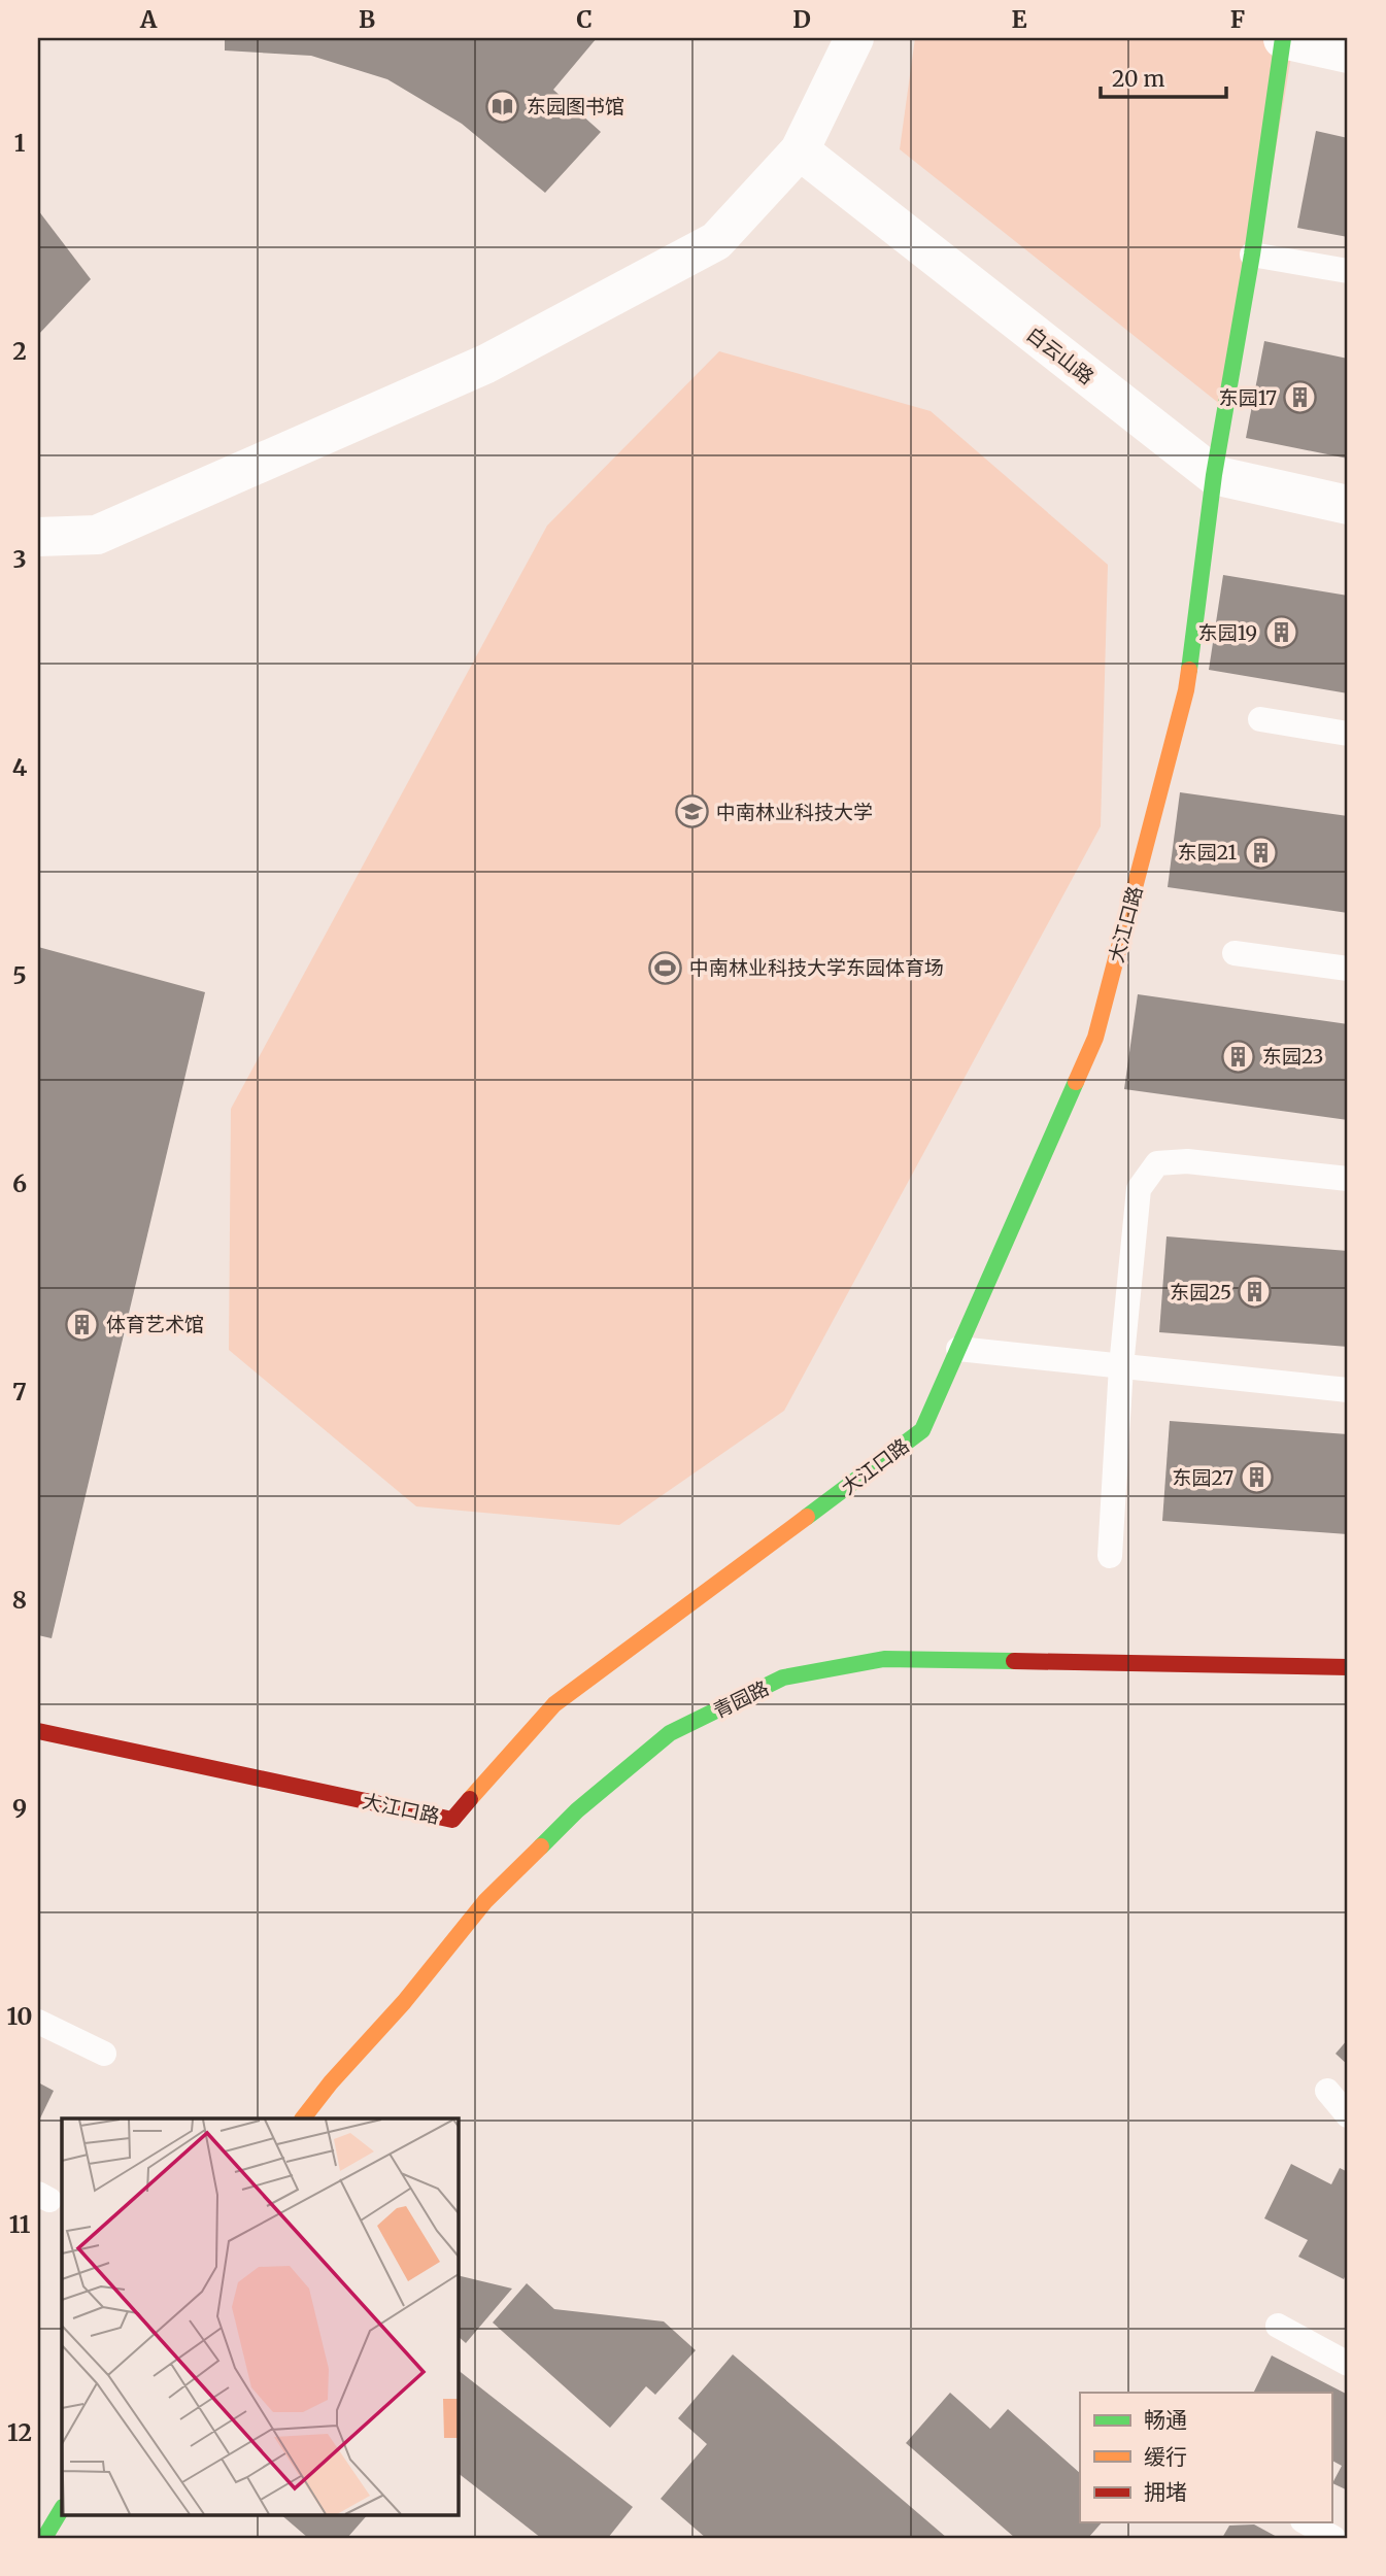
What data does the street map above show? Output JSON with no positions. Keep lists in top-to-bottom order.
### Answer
{
  "streets": {
    "street": ["白云山路", "大江口路", "青园路"]
  },
  "crossings": [
    ["白云山路", "大江口路"]
  ],
  "places": {
    "library": ["东园图书馆"],
    "building": [
      "东园17",
      "东园19",
      "东园21",
      "东园23",
      "东园25",
      "体育艺术馆",
      "东园27"
    ],
    "school or university": ["中南林业科技大学"],
    "sports": ["中南林业科技大学东园体育场"]
  },
  "legend": ["畅通", "缓行", "拥堵"],
  "scale_bar": "20 m",
  "grid": {
    "columns": [
      "A",
      "B",
      "C",
      "D",
      "E",
      "F"
    ],
    "rows": [
      "1",
      "2",
      "3",
      "4",
      "5",
      "6",
      "7",
      "8",
      "9",
      "10",
      "11",
      "12"
    ]
  }
}
